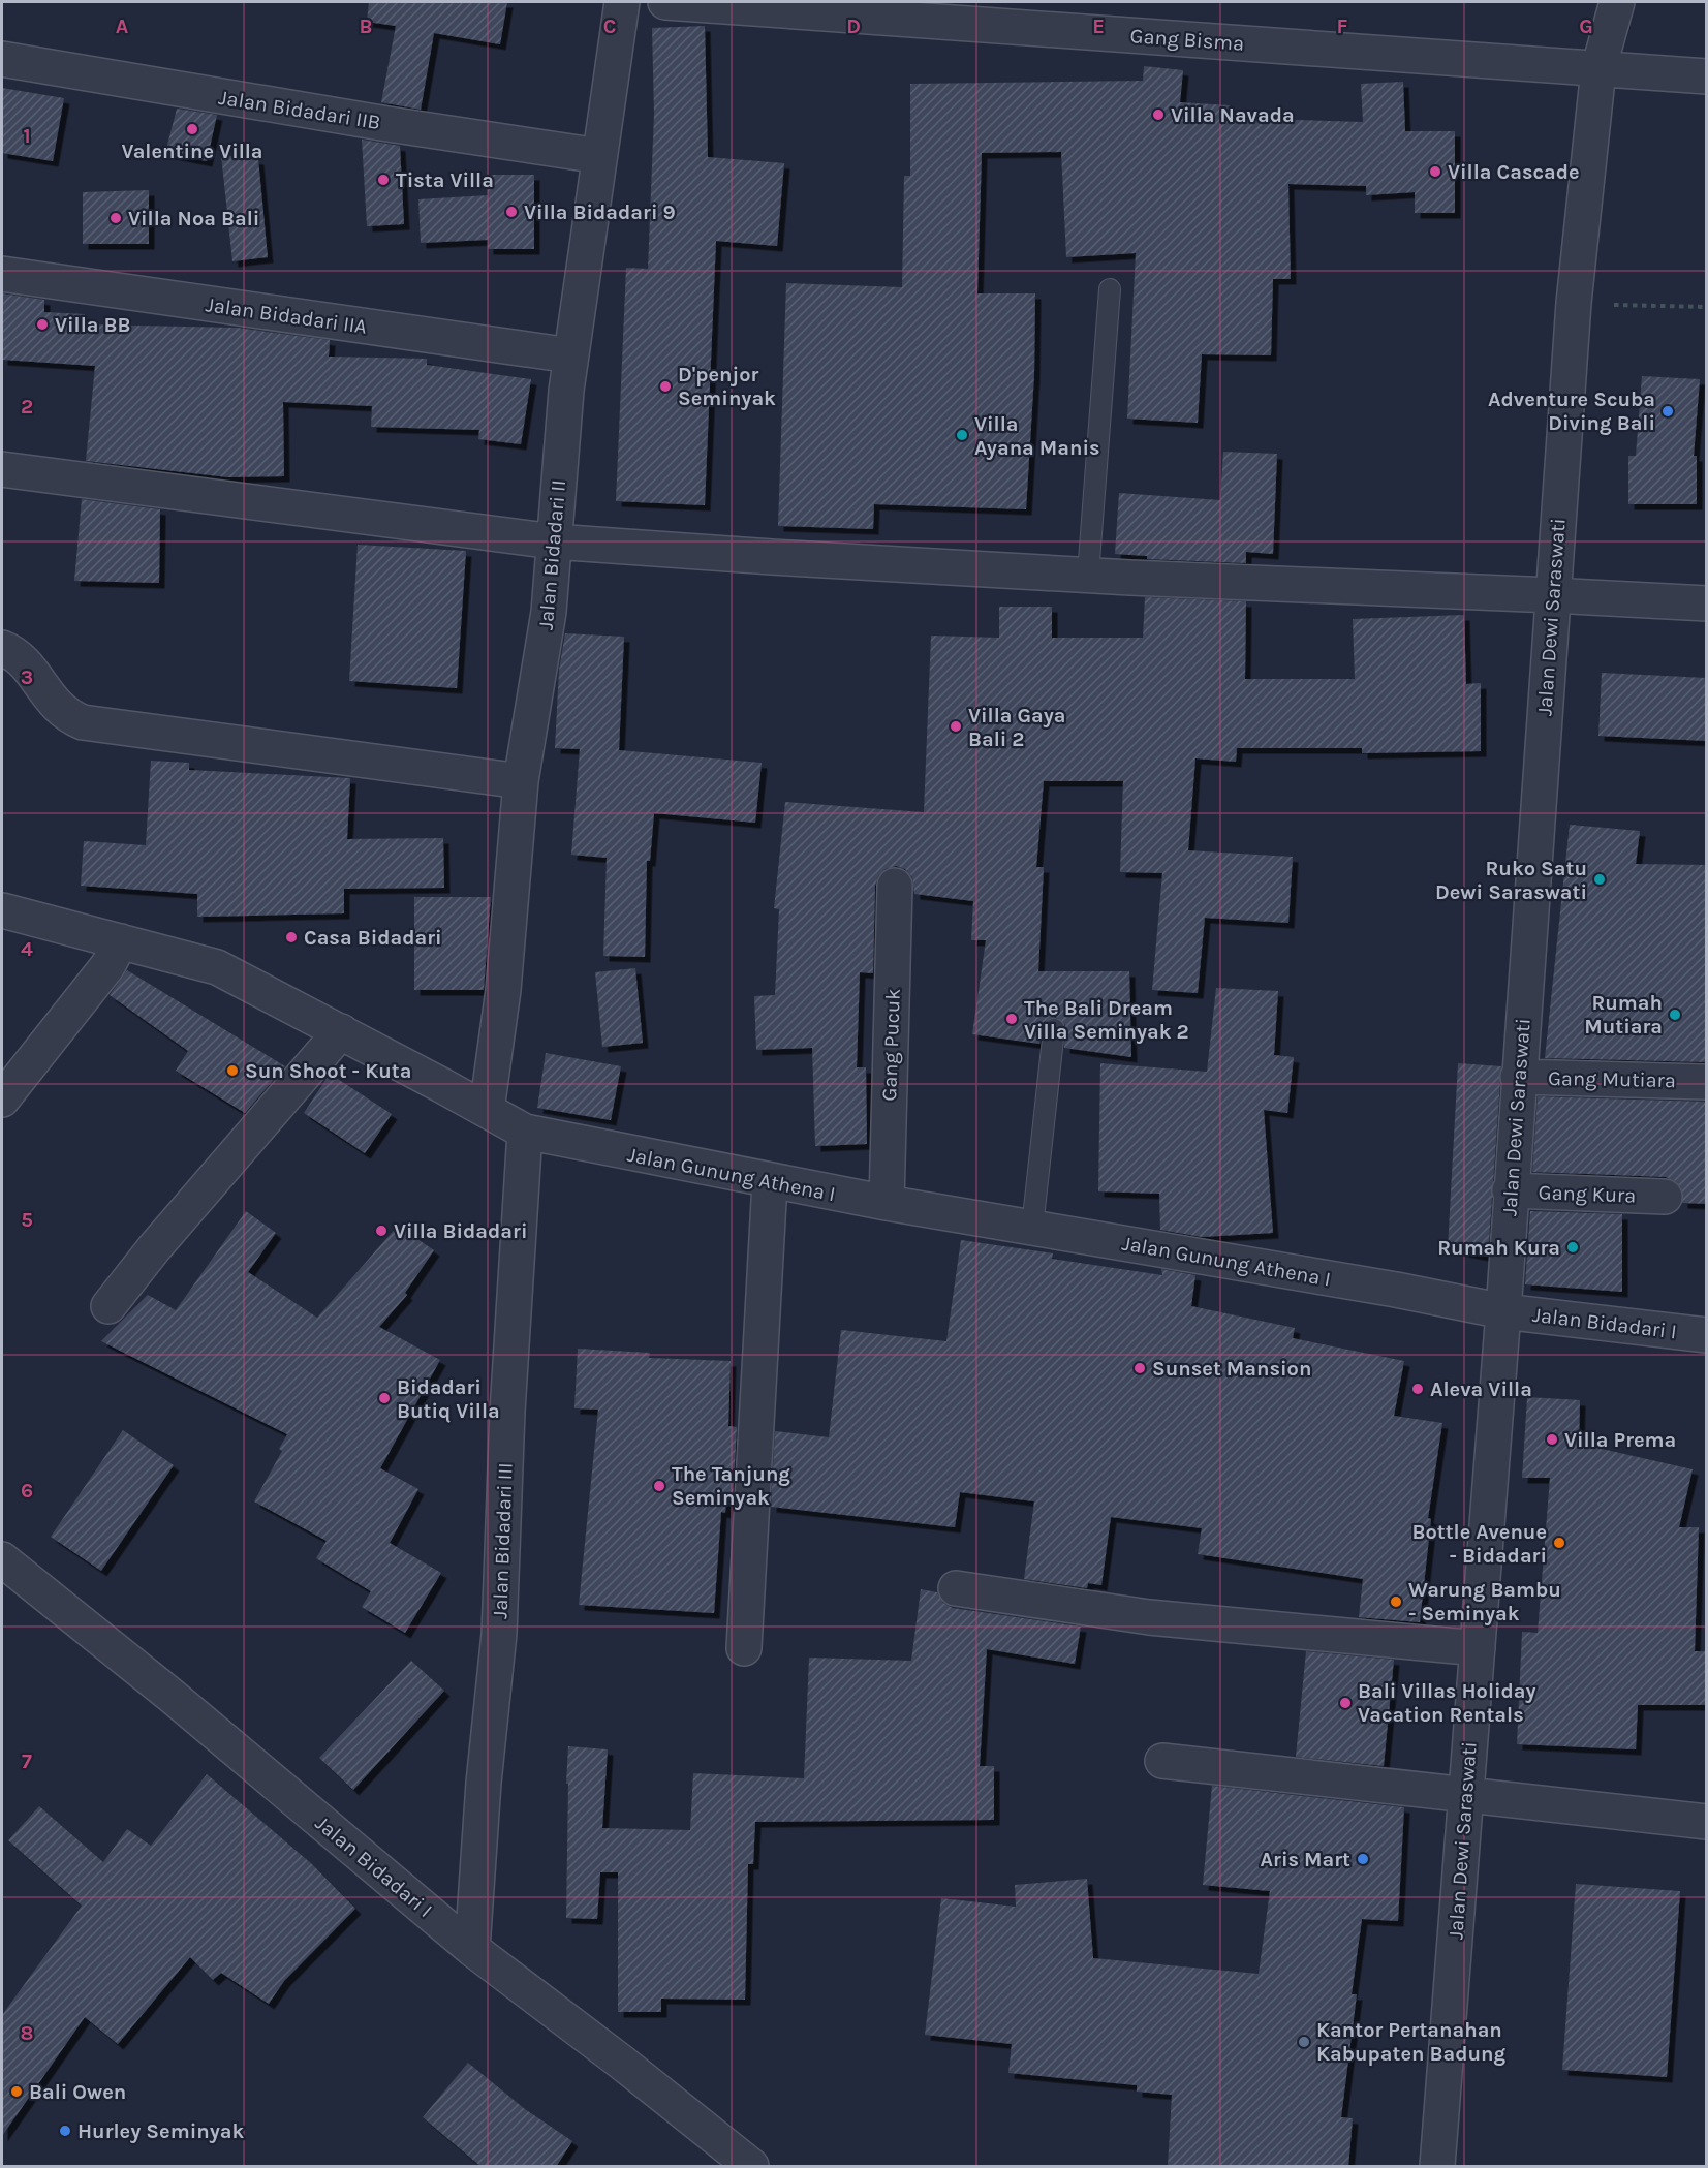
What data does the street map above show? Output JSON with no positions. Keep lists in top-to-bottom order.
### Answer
{
  "streets": {
    "street": [
      "Gang Bisma",
      "Jalan Bidadari IIB",
      "Jalan Bidadari IIA",
      "Jalan Bidadari II",
      "Jalan Dewi Saraswati",
      "Gang Pucuk",
      "Gang Mutiara",
      "Jalan Gunung Athena I",
      "Gang Kura",
      "Jalan Bidadari I",
      "Jalan Bidadari III"
    ]
  },
  "crossings": [
    ["Gang Bisma", "Jalan Dewi Saraswati"],
    ["Jalan Bidadari IIB", "Jalan Bidadari II"],
    ["Jalan Bidadari IIA", "Jalan Bidadari II"],
    ["Jalan Bidadari II", "Jalan Gunung Athena I"],
    ["Jalan Dewi Saraswati", "Gang Mutiara"],
    ["Jalan Dewi Saraswati", "Jalan Gunung Athena I"],
    ["Jalan Dewi Saraswati", "Gang Kura"],
    ["Jalan Dewi Saraswati", "Jalan Bidadari I"],
    ["Gang Pucuk", "Jalan Gunung Athena I"],
    ["Jalan Gunung Athena I", "Jalan Bidadari I"],
    ["Jalan Gunung Athena I", "Jalan Bidadari III"],
    ["Jalan Bidadari I", "Jalan Bidadari III"]
  ],
  "places": [
    "Villa Navada",
    "Valentine Villa",
    "Villa Cascade",
    "Tista Villa",
    "Villa Bidadari 9",
    "Villa Noa Bali",
    "Villa BB",
    "D'penjor Seminyak",
    "Adventure Scuba Diving Bali",
    "Villa Ayana Manis",
    "Villa Gaya Bali 2",
    "Ruko Satu Dewi Saraswati",
    "Casa Bidadari",
    "Rumah Mutiara",
    "The Bali Dream Villa Seminyak 2",
    "Sun Shoot - Kuta",
    "Villa Bidadari",
    "Rumah Kura",
    "Sunset Mansion",
    "Aleva Villa",
    "Bidadari Butiq Villa",
    "Villa Prema",
    "The Tanjung Seminyak",
    "Bottle Avenue - Bidadari",
    "Warung Bambu - Seminyak",
    "Bali Villas Holiday Vacation Rentals",
    "Aris Mart",
    "Kantor Pertanahan Kabupaten Badung",
    "Bali Owen",
    "Hurley Seminyak"
  ],
  "grid": {
    "columns": [
      "A",
      "B",
      "C",
      "D",
      "E",
      "F",
      "G"
    ],
    "rows": [
      "1",
      "2",
      "3",
      "4",
      "5",
      "6",
      "7",
      "8"
    ]
  }
}
